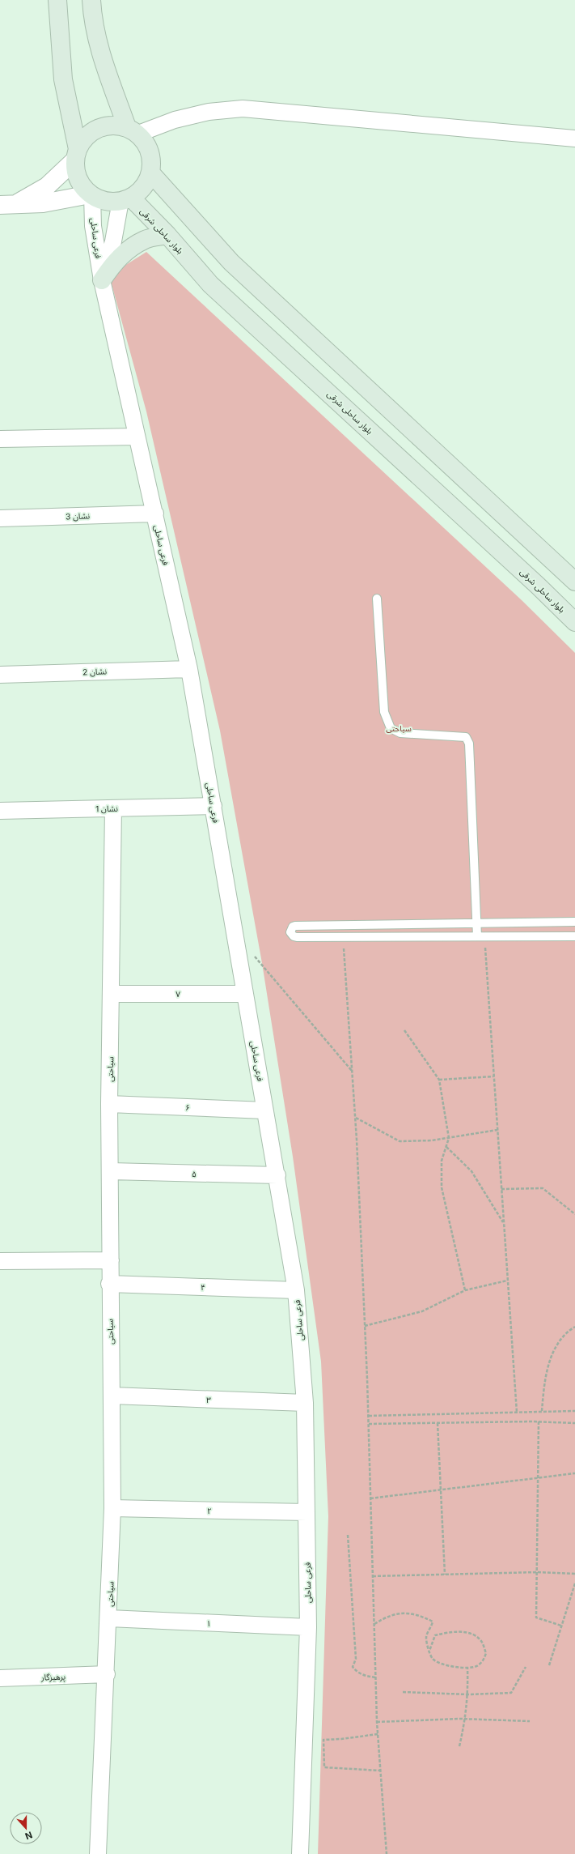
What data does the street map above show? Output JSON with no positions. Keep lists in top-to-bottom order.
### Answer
{
  "streets": {
    "main road": ["بلوار ساحلی شرقی"],
    "street": [
      "فرعی ساحلی",
      "نشان 3",
      "نشان 2",
      "نشان 1",
      "۷",
      "سیاحتی",
      "۶",
      "۵",
      "۴",
      "۳",
      "۲",
      "۱",
      "پرهیزگار"
    ]
  },
  "crossings": [
    ["بلوار ساحلی شرقی", "فرعی ساحلی"],
    ["فرعی ساحلی", "نشان 3"],
    ["فرعی ساحلی", "نشان 2"],
    ["فرعی ساحلی", "نشان 1"],
    ["فرعی ساحلی", "۷"],
    ["فرعی ساحلی", "۶"],
    ["فرعی ساحلی", "۵"],
    ["فرعی ساحلی", "۴"],
    ["فرعی ساحلی", "۳"],
    ["فرعی ساحلی", "۲"],
    ["فرعی ساحلی", "۱"],
    ["نشان 1", "سیاحتی"],
    ["۷", "سیاحتی"],
    ["سیاحتی", "۶"],
    ["سیاحتی", "۵"],
    ["سیاحتی", "۴"],
    ["سیاحتی", "۳"],
    ["سیاحتی", "۲"],
    ["سیاحتی", "۱"],
    ["سیاحتی", "پرهیزگار"]
  ],
  "parks": ["سیاحتی"],
  "north": "bottom"
}
